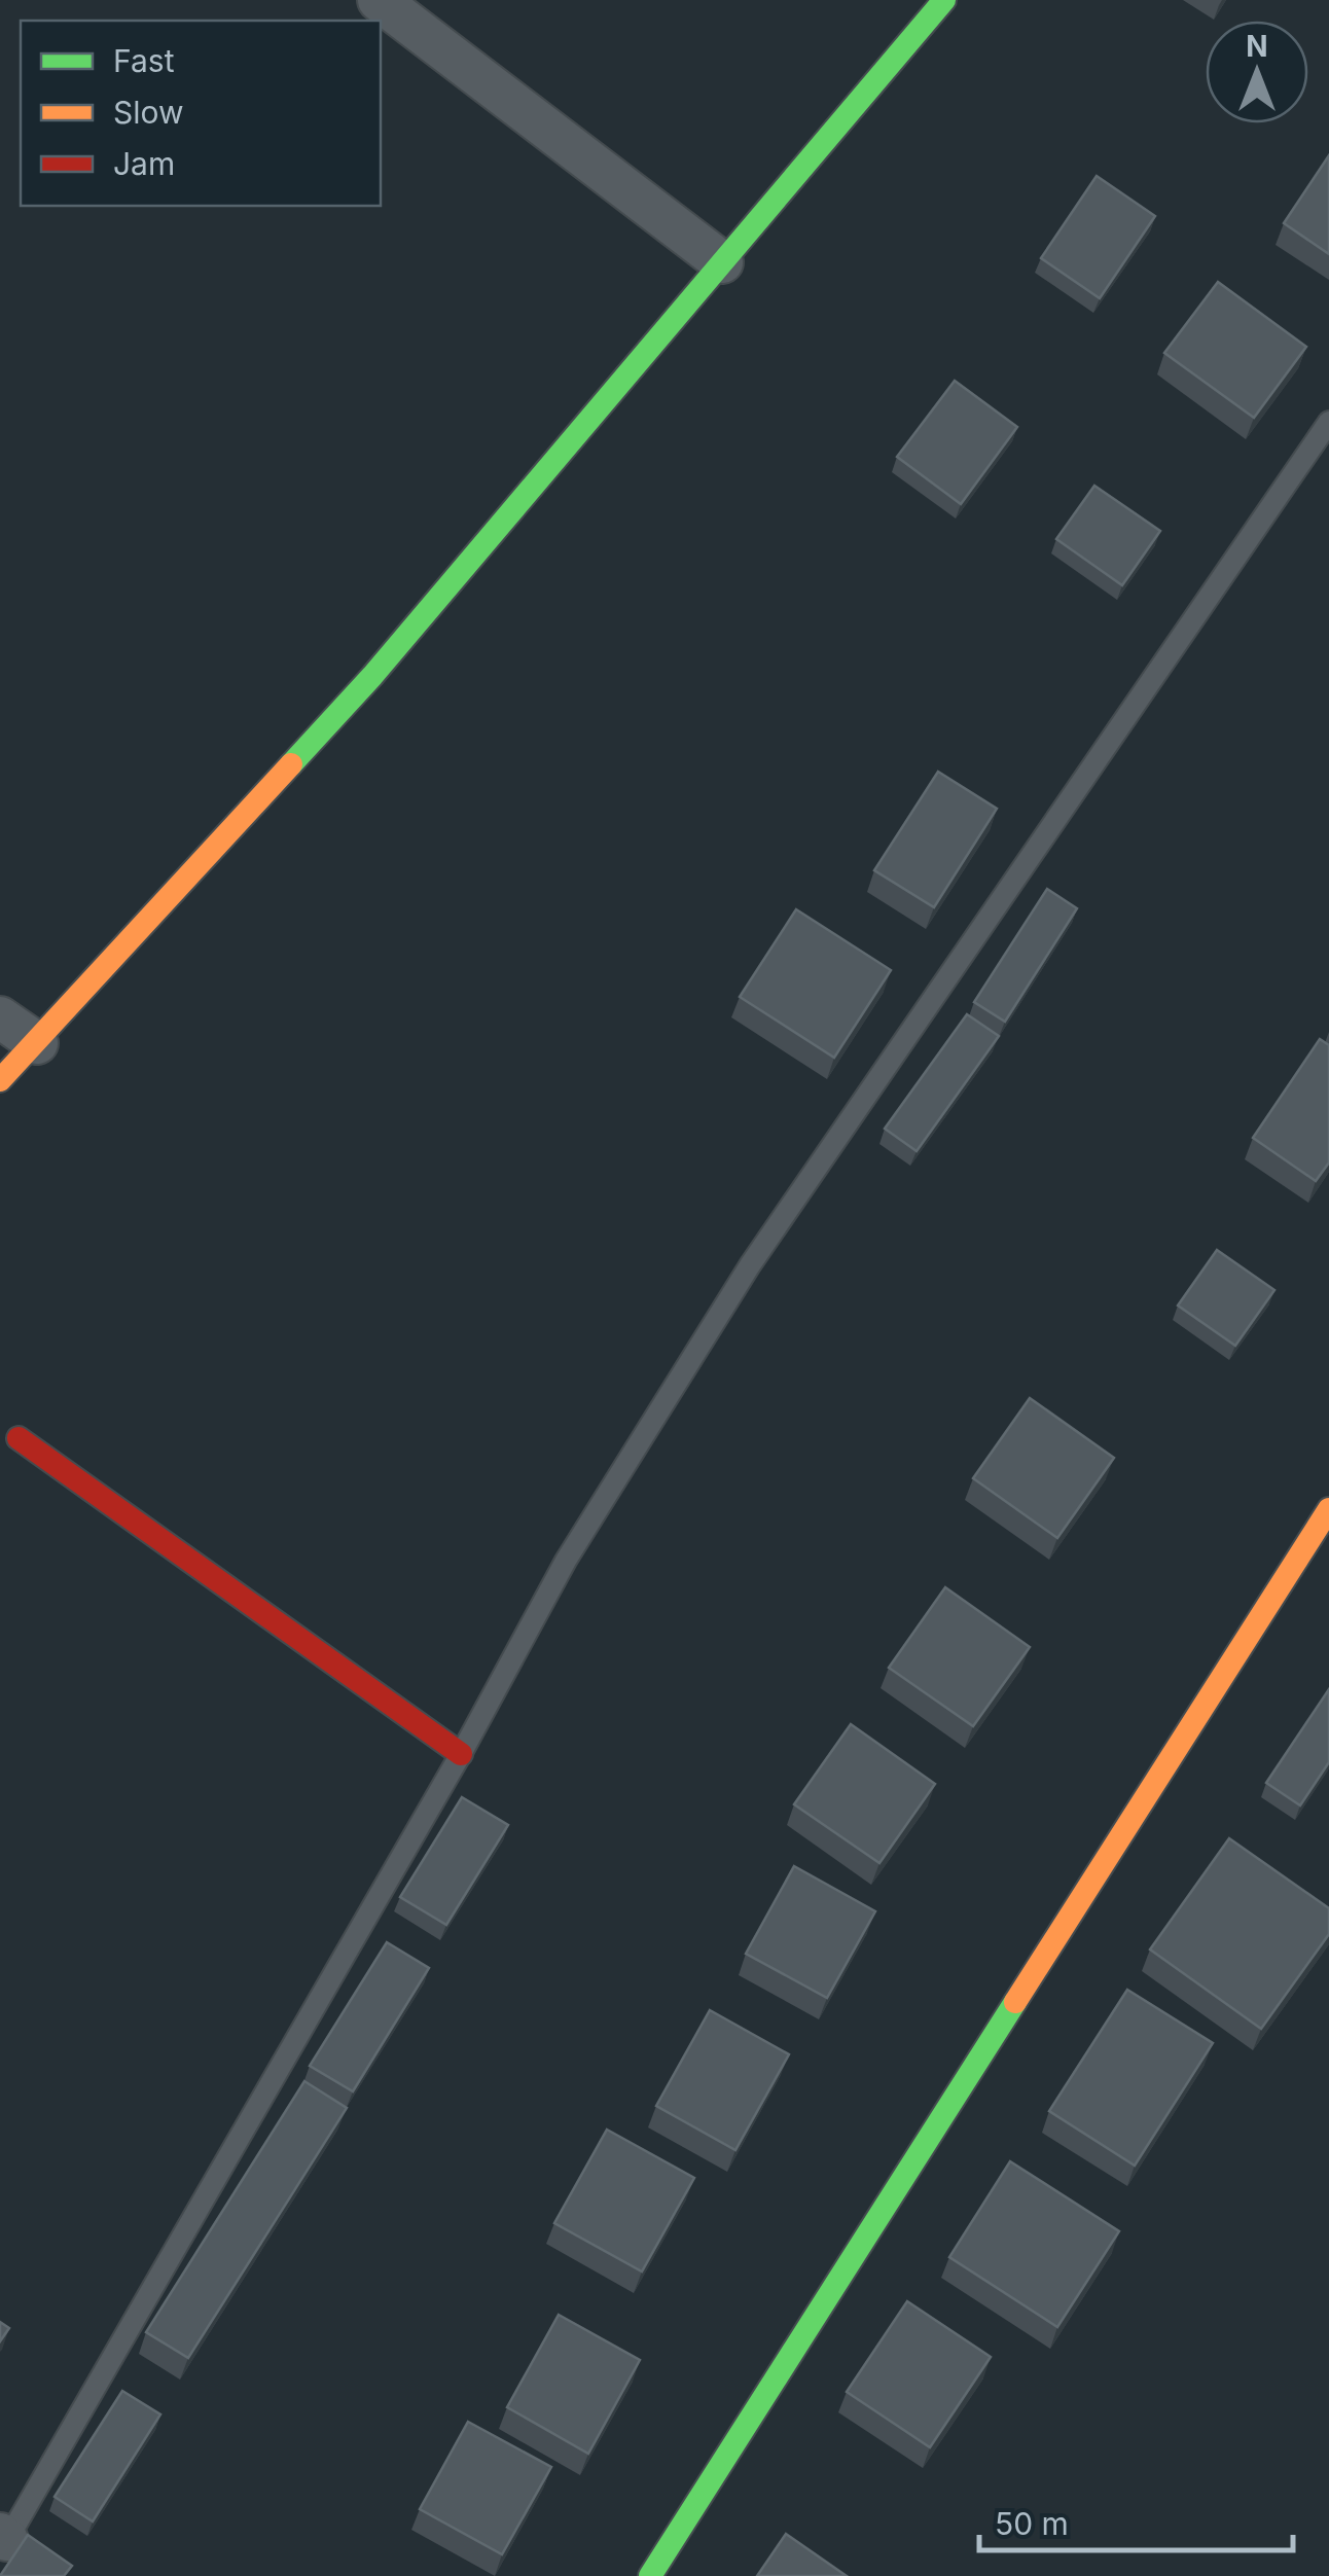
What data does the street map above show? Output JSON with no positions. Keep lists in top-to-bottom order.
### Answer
{
  "legend": ["Fast", "Slow", "Jam"],
  "scale_bar": "50 m",
  "north": "top"
}
